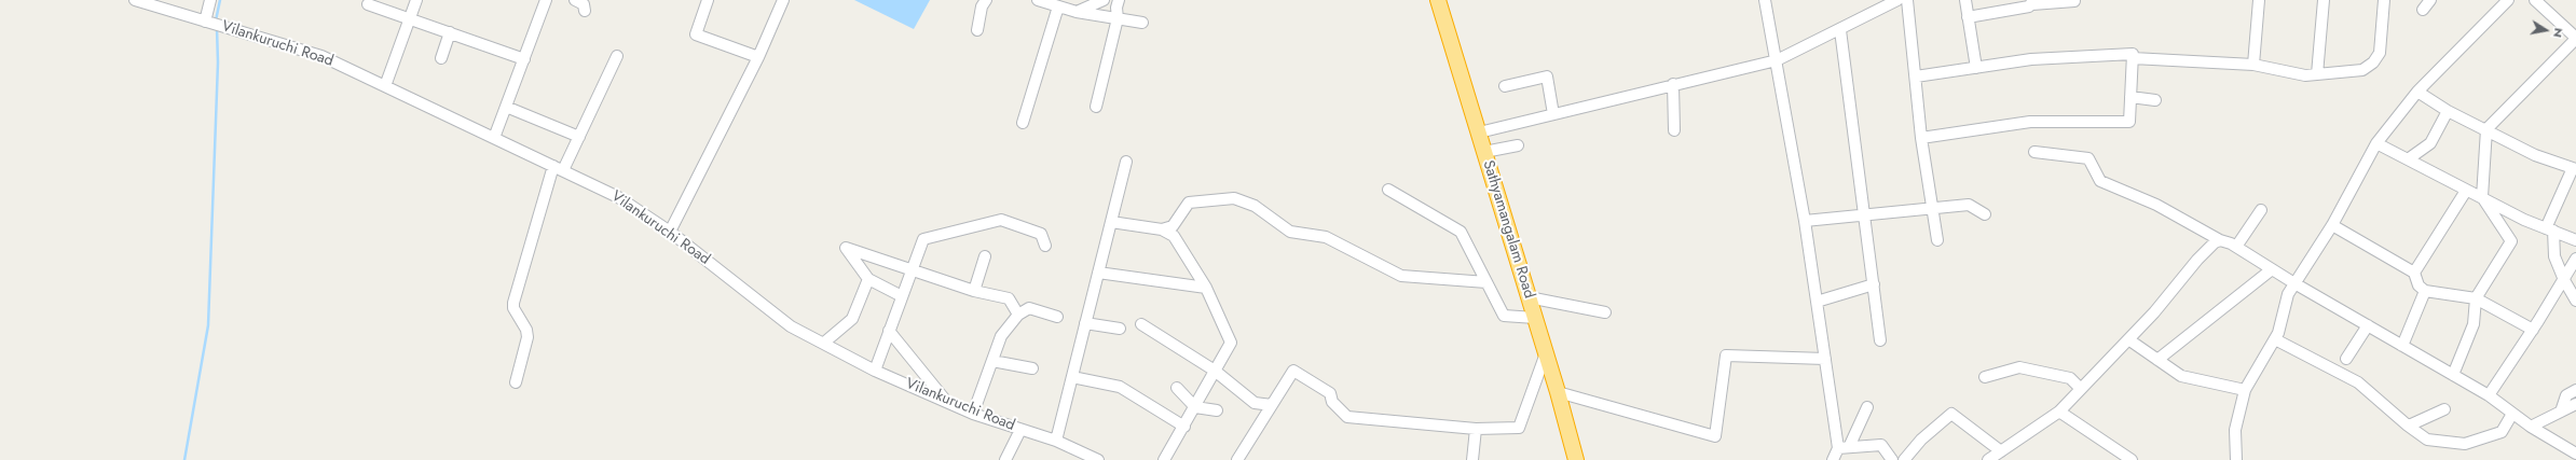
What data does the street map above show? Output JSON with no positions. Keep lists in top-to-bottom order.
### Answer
{
  "streets": {
    "highway": ["Sathyamangalam Road"],
    "street": ["Vilankuruchi Road"]
  },
  "north": "right"
}
